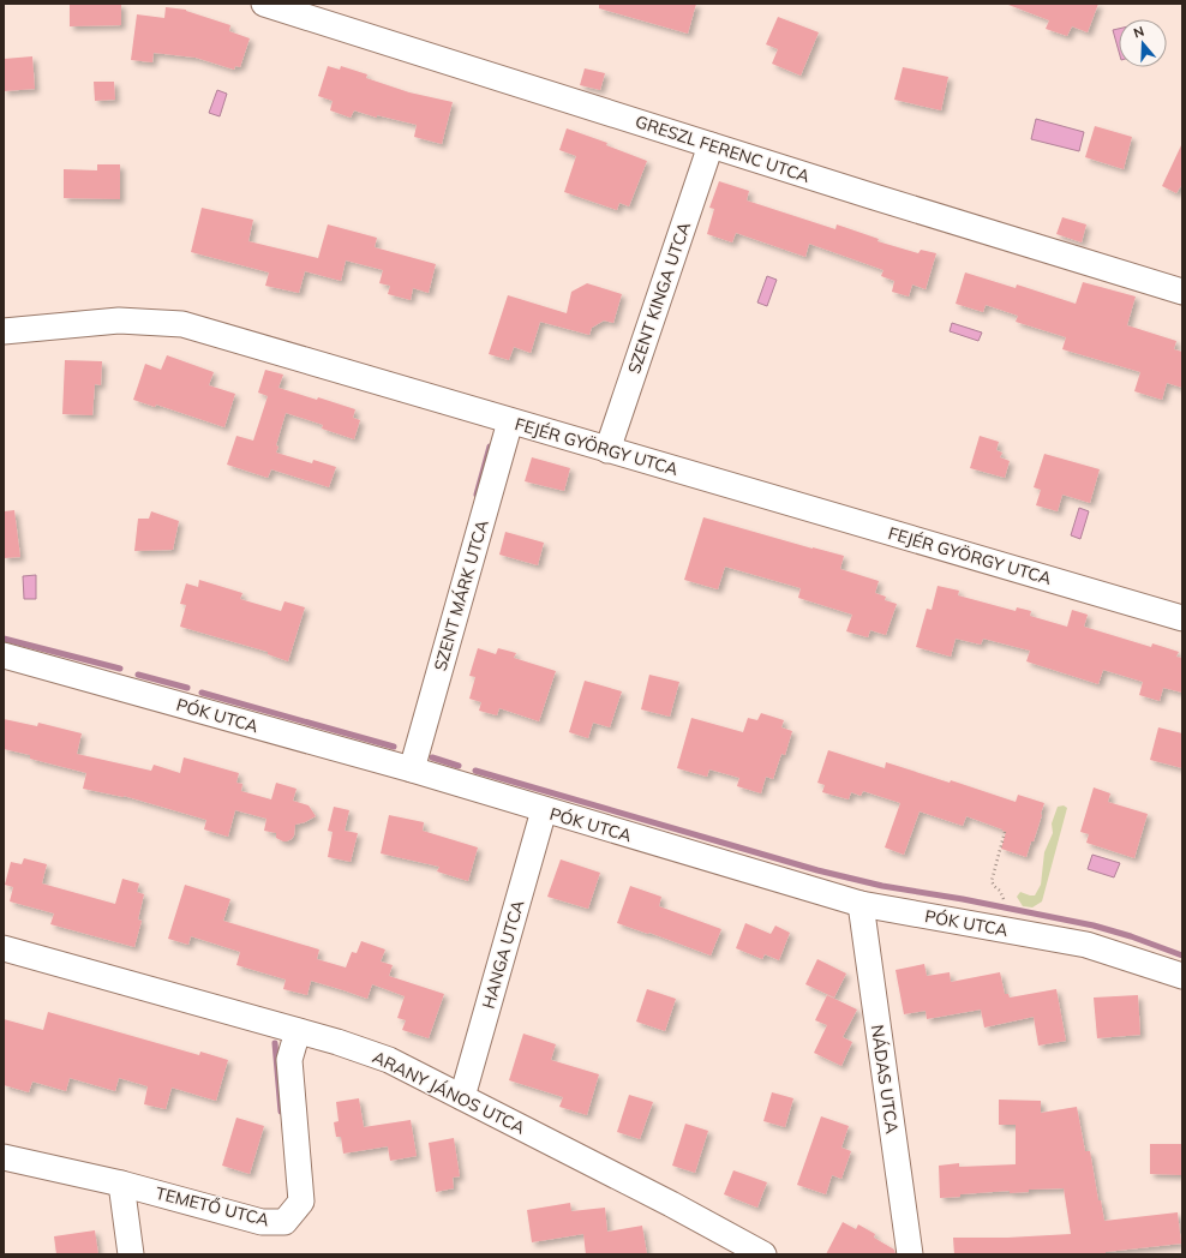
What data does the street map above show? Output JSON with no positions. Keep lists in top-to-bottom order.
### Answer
{
  "streets": {
    "street": [
      "GRESZL FERENC UTCA",
      "SZENT KINGA UTCA",
      "FEJÉR GYÖRGY UTCA",
      "SZENT MÁRK UTCA",
      "PÓK UTCA",
      "HANGA UTCA",
      "NÁDAS UTCA",
      "ARANY JÁNOS UTCA",
      "TEMETŐ UTCA"
    ]
  },
  "crossings": [
    ["GRESZL FERENC UTCA", "SZENT KINGA UTCA"],
    ["SZENT KINGA UTCA", "FEJÉR GYÖRGY UTCA"],
    ["FEJÉR GYÖRGY UTCA", "SZENT MÁRK UTCA"],
    ["SZENT MÁRK UTCA", "PÓK UTCA"],
    ["PÓK UTCA", "HANGA UTCA"],
    ["PÓK UTCA", "NÁDAS UTCA"],
    ["HANGA UTCA", "ARANY JÁNOS UTCA"],
    ["ARANY JÁNOS UTCA", "TEMETŐ UTCA"]
  ],
  "north": "top"
}
